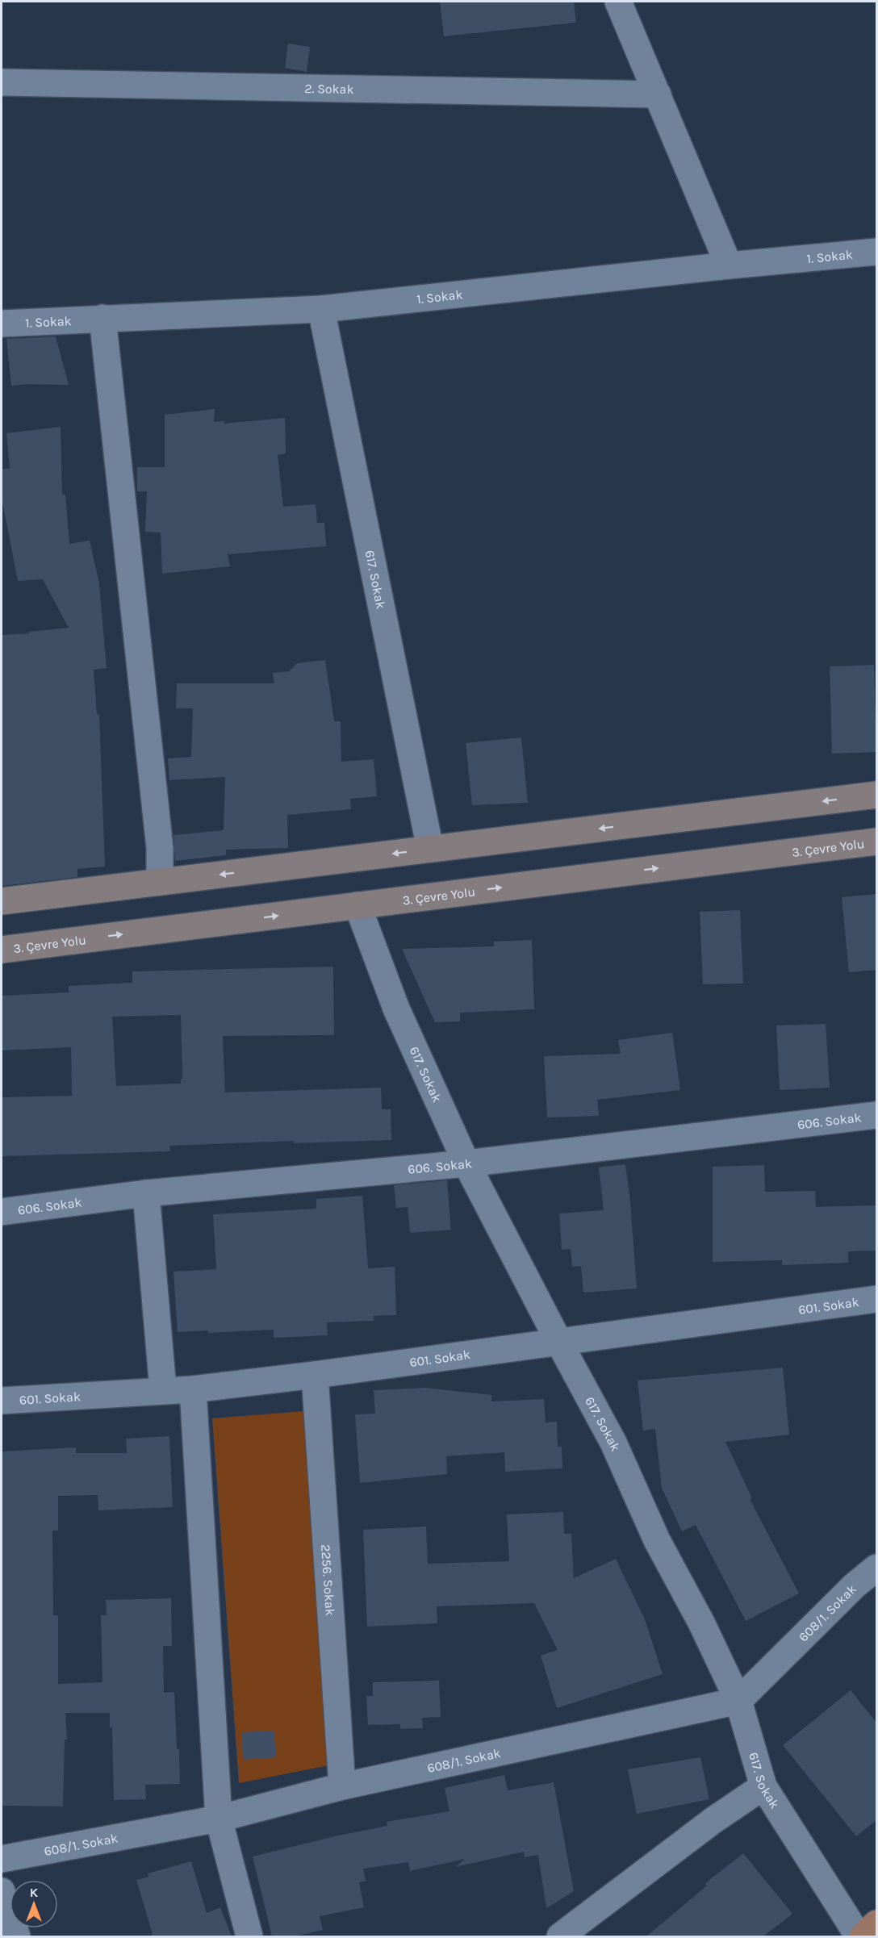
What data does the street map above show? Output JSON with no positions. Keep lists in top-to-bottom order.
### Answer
{
  "streets": {
    "main road": ["3. Çevre Yolu"],
    "street": [
      "2. Sokak",
      "1. Sokak",
      "617. Sokak",
      "606. Sokak",
      "601. Sokak",
      "2256. Sokak",
      "608/1. Sokak"
    ]
  },
  "crossings": [
    ["1. Sokak", "617. Sokak"],
    ["617. Sokak", "3. Çevre Yolu"],
    ["617. Sokak", "606. Sokak"],
    ["617. Sokak", "601. Sokak"],
    ["617. Sokak", "608/1. Sokak"],
    ["601. Sokak", "2256. Sokak"],
    ["2256. Sokak", "608/1. Sokak"]
  ],
  "north": "top"
}
